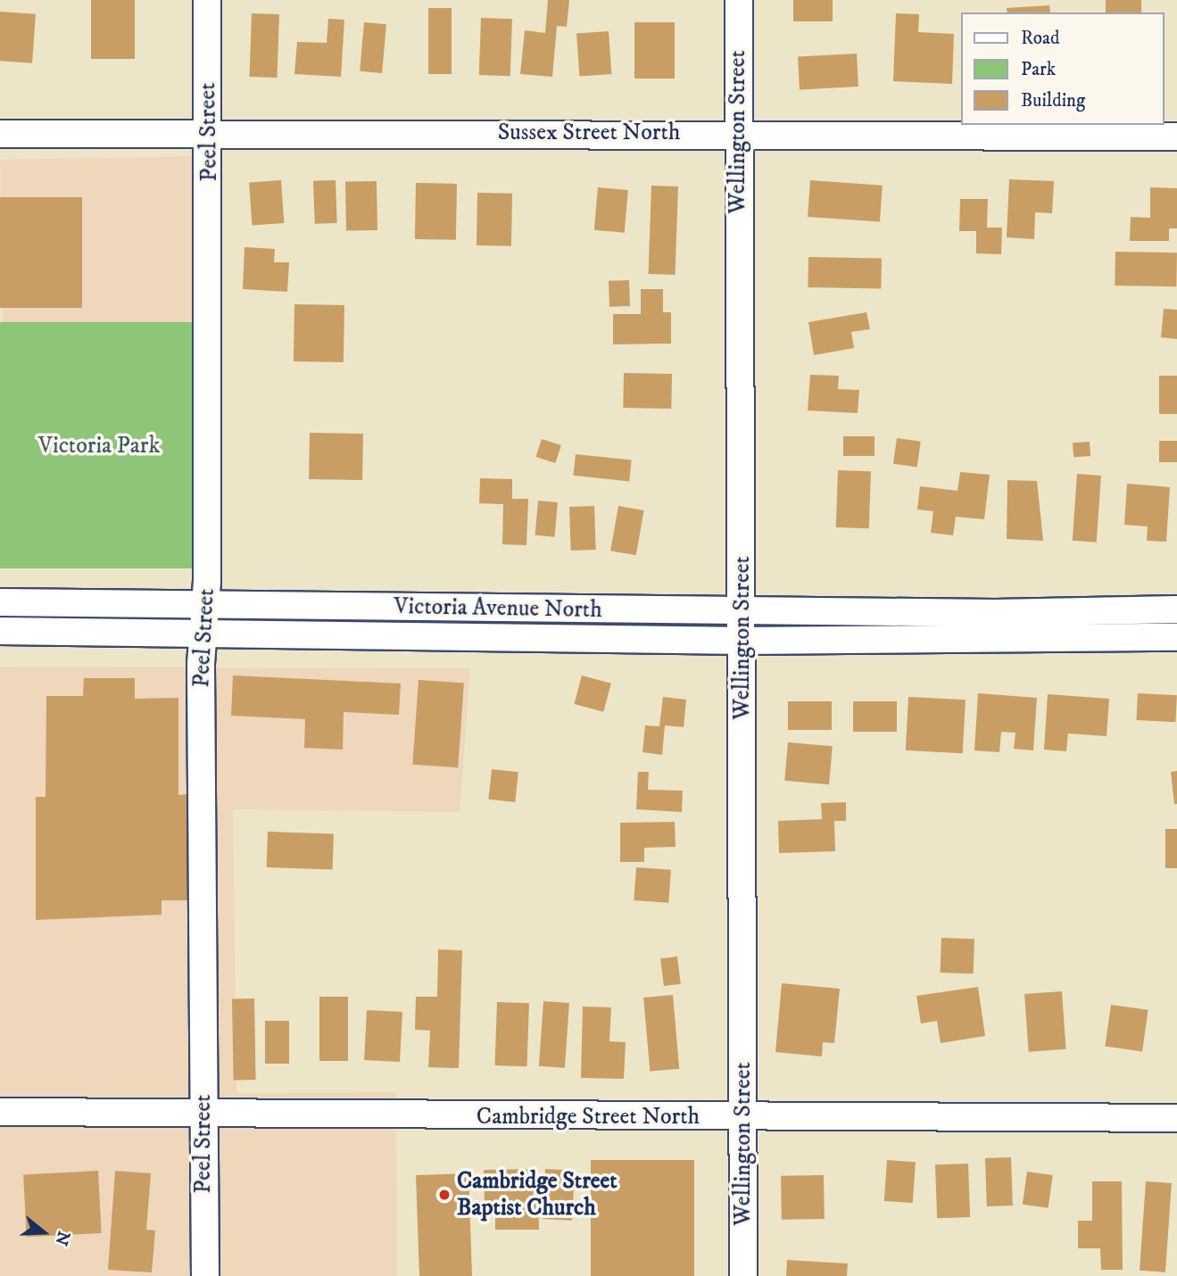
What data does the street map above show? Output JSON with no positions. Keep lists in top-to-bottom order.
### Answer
{
  "streets": {
    "street": [
      "Peel Street",
      "Wellington Street",
      "Sussex Street North",
      "Victoria Avenue North",
      "Cambridge Street North"
    ]
  },
  "crossings": [
    ["Peel Street", "Sussex Street North"],
    ["Peel Street", "Victoria Avenue North"],
    ["Peel Street", "Cambridge Street North"],
    ["Wellington Street", "Sussex Street North"],
    ["Wellington Street", "Victoria Avenue North"],
    ["Wellington Street", "Cambridge Street North"]
  ],
  "parks": ["Victoria Park"],
  "places": ["Cambridge Street Baptist Church"],
  "legend": ["Road", "Park", "Building"],
  "north": "right"
}
